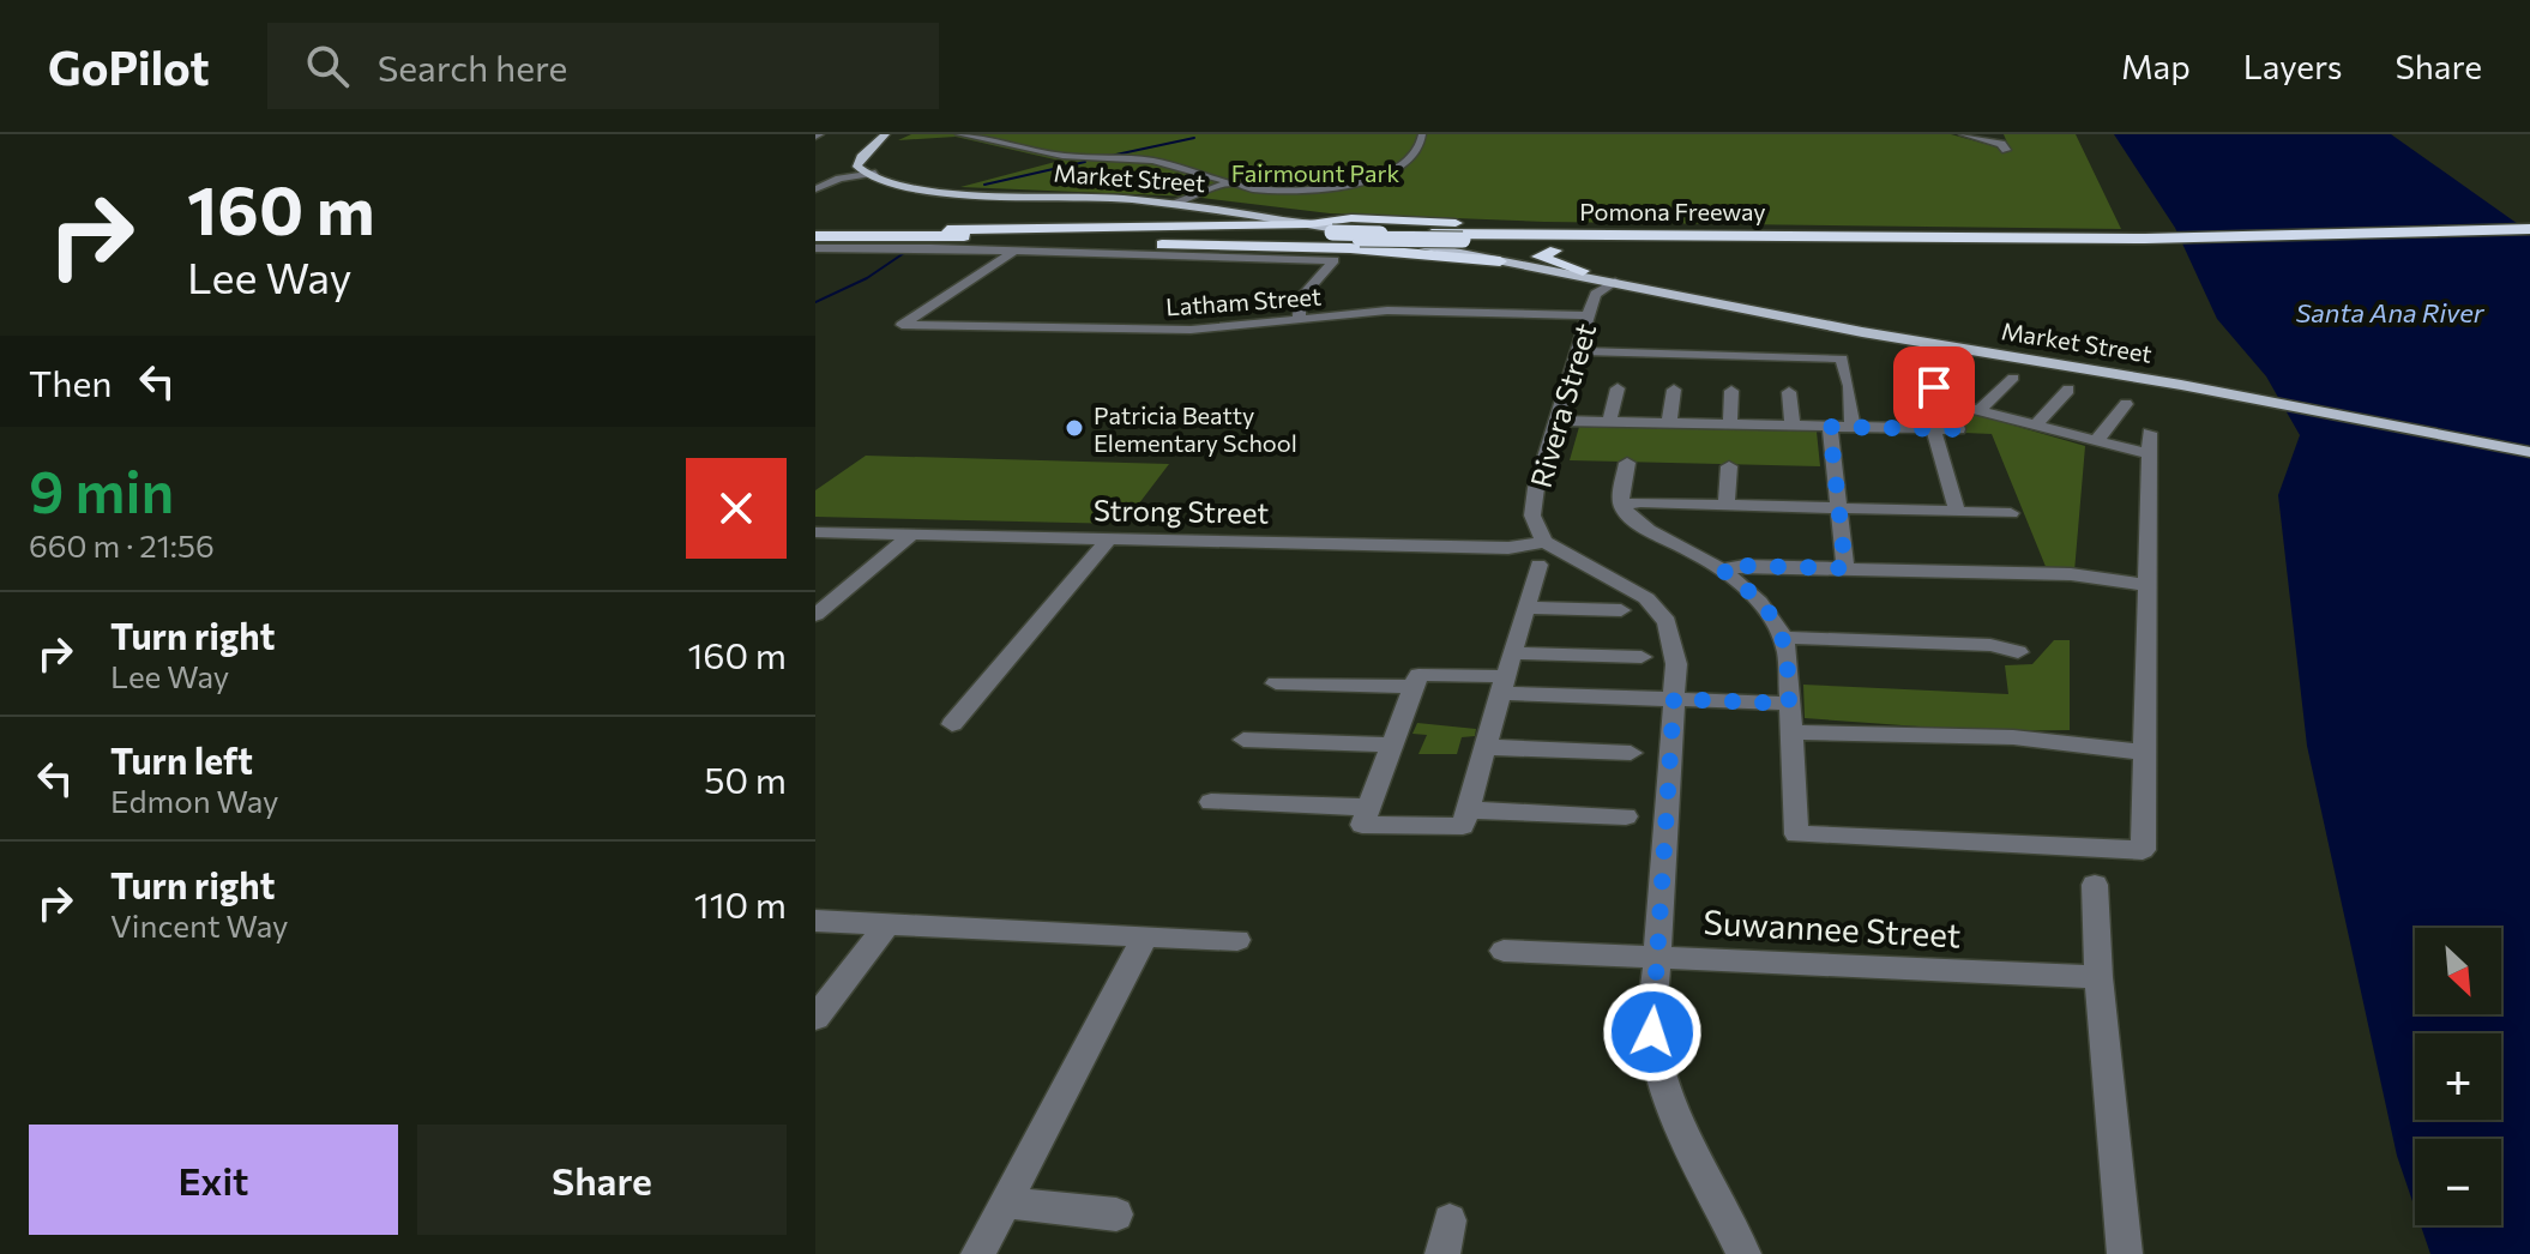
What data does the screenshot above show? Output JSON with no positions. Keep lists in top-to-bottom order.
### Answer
{
  "streets": {
    "highway": ["Pomona Freeway"],
    "main road": ["Market Street"],
    "street": [
      "Latham Street",
      "Rivera Street",
      "Strong Street",
      "Suwannee Street"
    ]
  },
  "crossings": [
    ["Market Street", "Pomona Freeway"],
    ["Market Street", "Rivera Street"],
    ["Latham Street", "Rivera Street"],
    ["Rivera Street", "Strong Street"]
  ],
  "water": ["Santa Ana River"],
  "parks": ["Fairmount Park"],
  "places": ["Patricia Beatty Elementary School"],
  "north": "bottom right",
  "page": {
    "header": "GoPilot",
    "search": "Search here",
    "nav": ["Map", "Layers", "Share"],
    "turn": ["160 m", "Lee Way"],
    "then": "Then",
    "heading": ["9 min", "660 m · 21:56"],
    "list": [
      {
        "name": "Turn right",
        "note": "Lee Way",
        "value": "160 m"
      },
      {
        "name": "Turn left",
        "note": "Edmon Way",
        "value": "50 m"
      },
      {
        "name": "Turn right",
        "note": "Vincent Way",
        "value": "110 m"
      }
    ],
    "map_buttons": ["+", "−"],
    "buttons": ["Exit", "Share"]
  }
}
